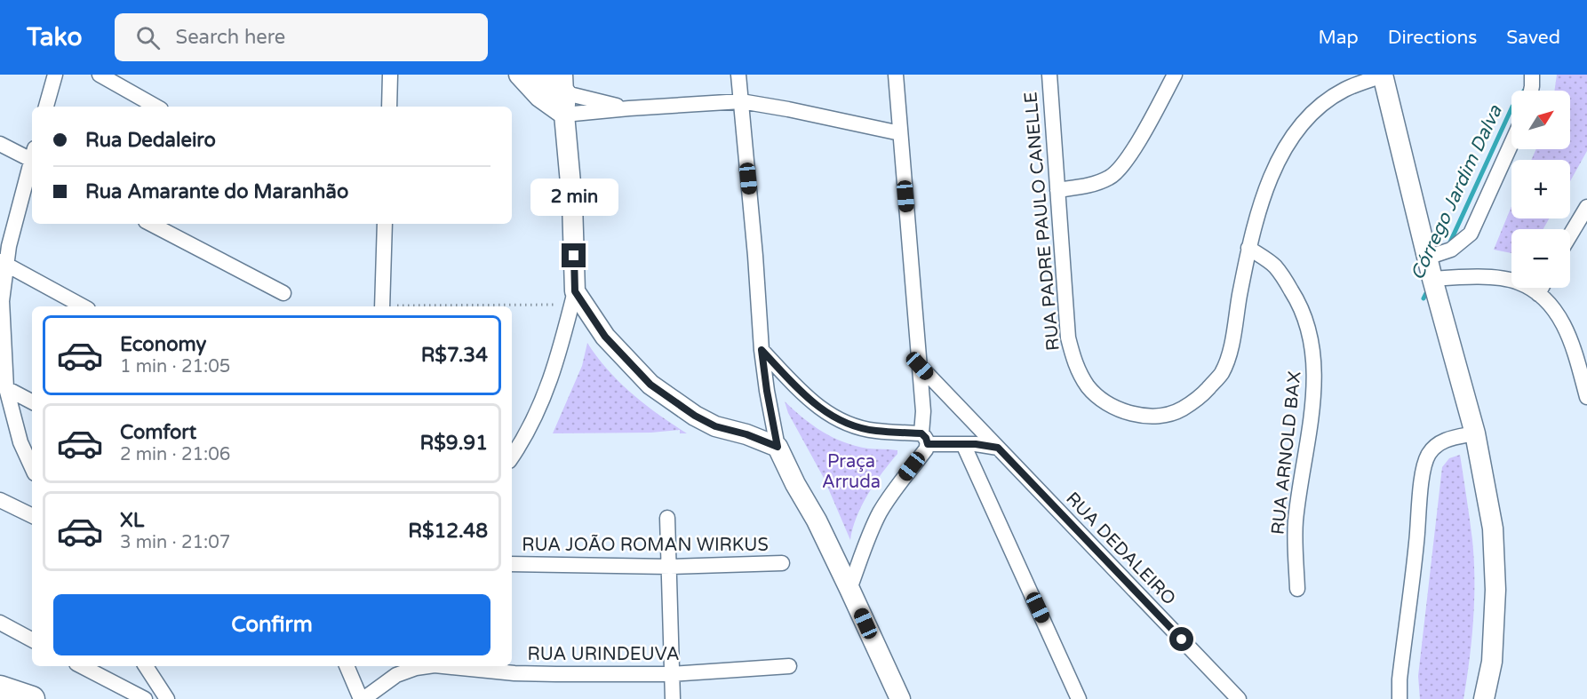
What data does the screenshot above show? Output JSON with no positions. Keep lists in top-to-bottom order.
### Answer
{
  "streets": {
    "street": [
      "RUA PADRE PAULO CANELLE",
      "RUA ARNOLD BAX",
      "RUA JOÃO ROMAN WIRKUS",
      "RUA DEDALEIRO",
      "RUA URINDEUVA"
    ]
  },
  "crossings": [
    ["RUA PADRE PAULO CANELLE", "RUA ARNOLD BAX"]
  ],
  "water": ["Córrego Jardim Dalva"],
  "parks": ["Praça Arruda"],
  "north": "top right",
  "page": {
    "header": "Tako",
    "search": "Search here",
    "nav": ["Map", "Directions", "Saved"],
    "map_buttons": ["+", "−"],
    "banner": ["Rua Dedaleiro", "Rua Amarante do Maranhão"],
    "bubble": "2 min",
    "list": [
      {
        "name": "Economy",
        "note": "1 min · 21:05",
        "value": "R$7.34"
      },
      {
        "name": "Comfort",
        "note": "2 min · 21:06",
        "value": "R$9.91"
      },
      {
        "name": "XL",
        "note": "3 min · 21:07",
        "value": "R$12.48"
      }
    ],
    "buttons": "Confirm"
  }
}
